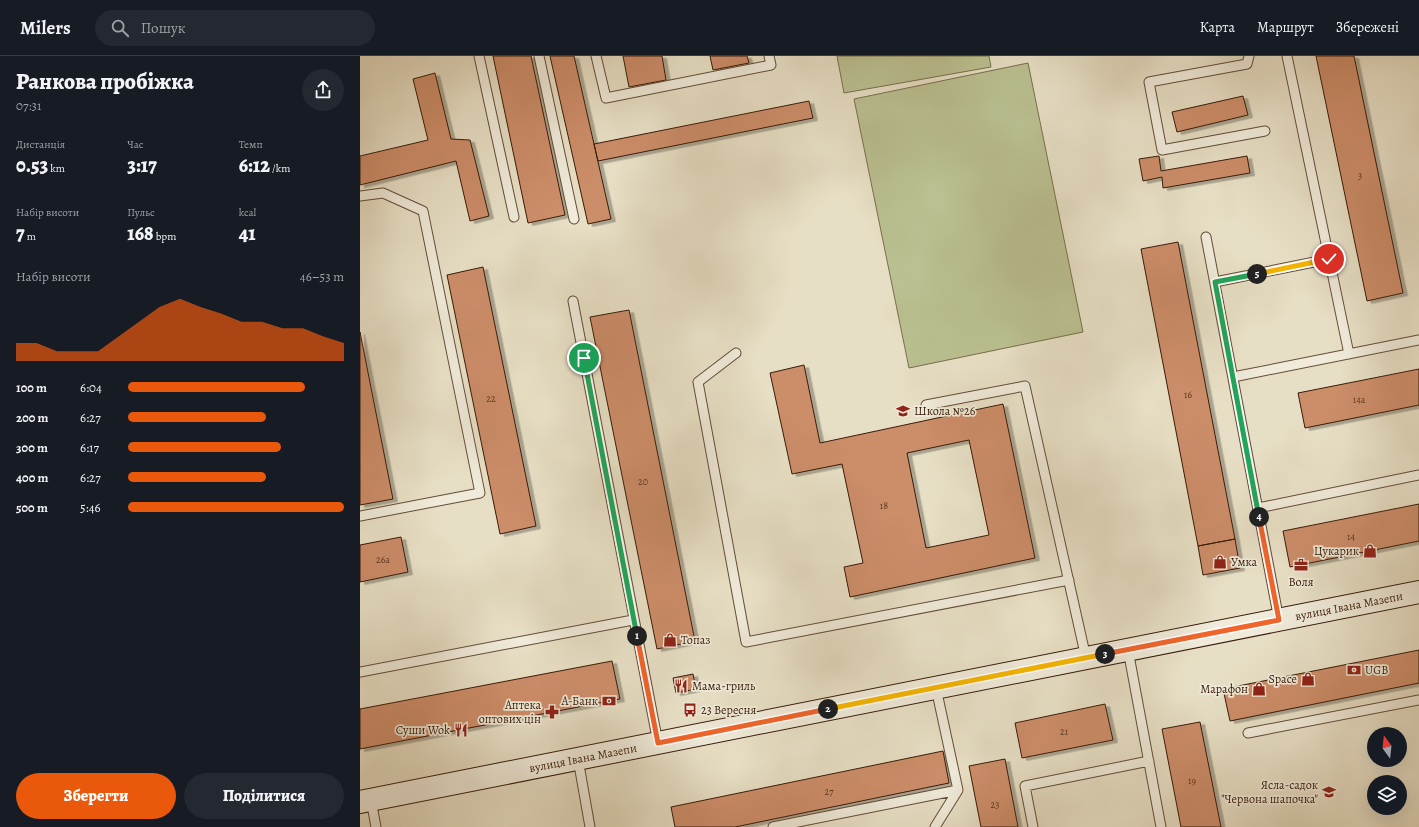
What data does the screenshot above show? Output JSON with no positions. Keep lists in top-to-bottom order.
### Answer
{
  "streets": {
    "main road": ["вулиця Івана Мазепи"]
  },
  "places": {
    "school or university": ["Школа №26", "Ясла-садок \"Червона шапочка\""],
    "shop": [
      "Цукарик",
      "Умка",
      "Топаз",
      "Space",
      "Марафон"
    ],
    "office": ["Воля"],
    "bank": ["UGB", "А-Банк"],
    "restaurant": ["Мама-гриль", "Суши Wok"],
    "bus stop": ["23 Вересня"],
    "pharmacy": ["Аптека оптових цін"]
  },
  "house_numbers": [
    "3",
    "16",
    "22",
    "14а",
    "20",
    "18",
    "14",
    "26а",
    "21",
    "19",
    "27",
    "23"
  ],
  "north": "top",
  "page": {
    "header": "Milers",
    "search": "Пошук",
    "nav": ["Карта", "Маршрут", "Збережені"],
    "heading": ["Ранкова пробіжка", "07:31"],
    "stats": [
      ["Дистанція", "0.53 km"],
      ["Час", "3:17"],
      ["Темп", "6:12 /km"],
      ["Набір висоти", "7 m"],
      ["Пульс", "168 bpm"],
      ["kcal", "41"]
    ],
    "chart": ["Набір висоти", "46–53 m"],
    "pins": [
      "5",
      "4",
      "1",
      "3",
      "2"
    ],
    "list": [
      {
        "name": "100 m",
        "note": "6:04"
      },
      {
        "name": "200 m",
        "note": "6:27"
      },
      {
        "name": "300 m",
        "note": "6:17"
      },
      {
        "name": "400 m",
        "note": "6:27"
      },
      {
        "name": "500 m",
        "note": "5:46"
      }
    ],
    "buttons": ["Зберегти", "Поділитися"]
  }
}
